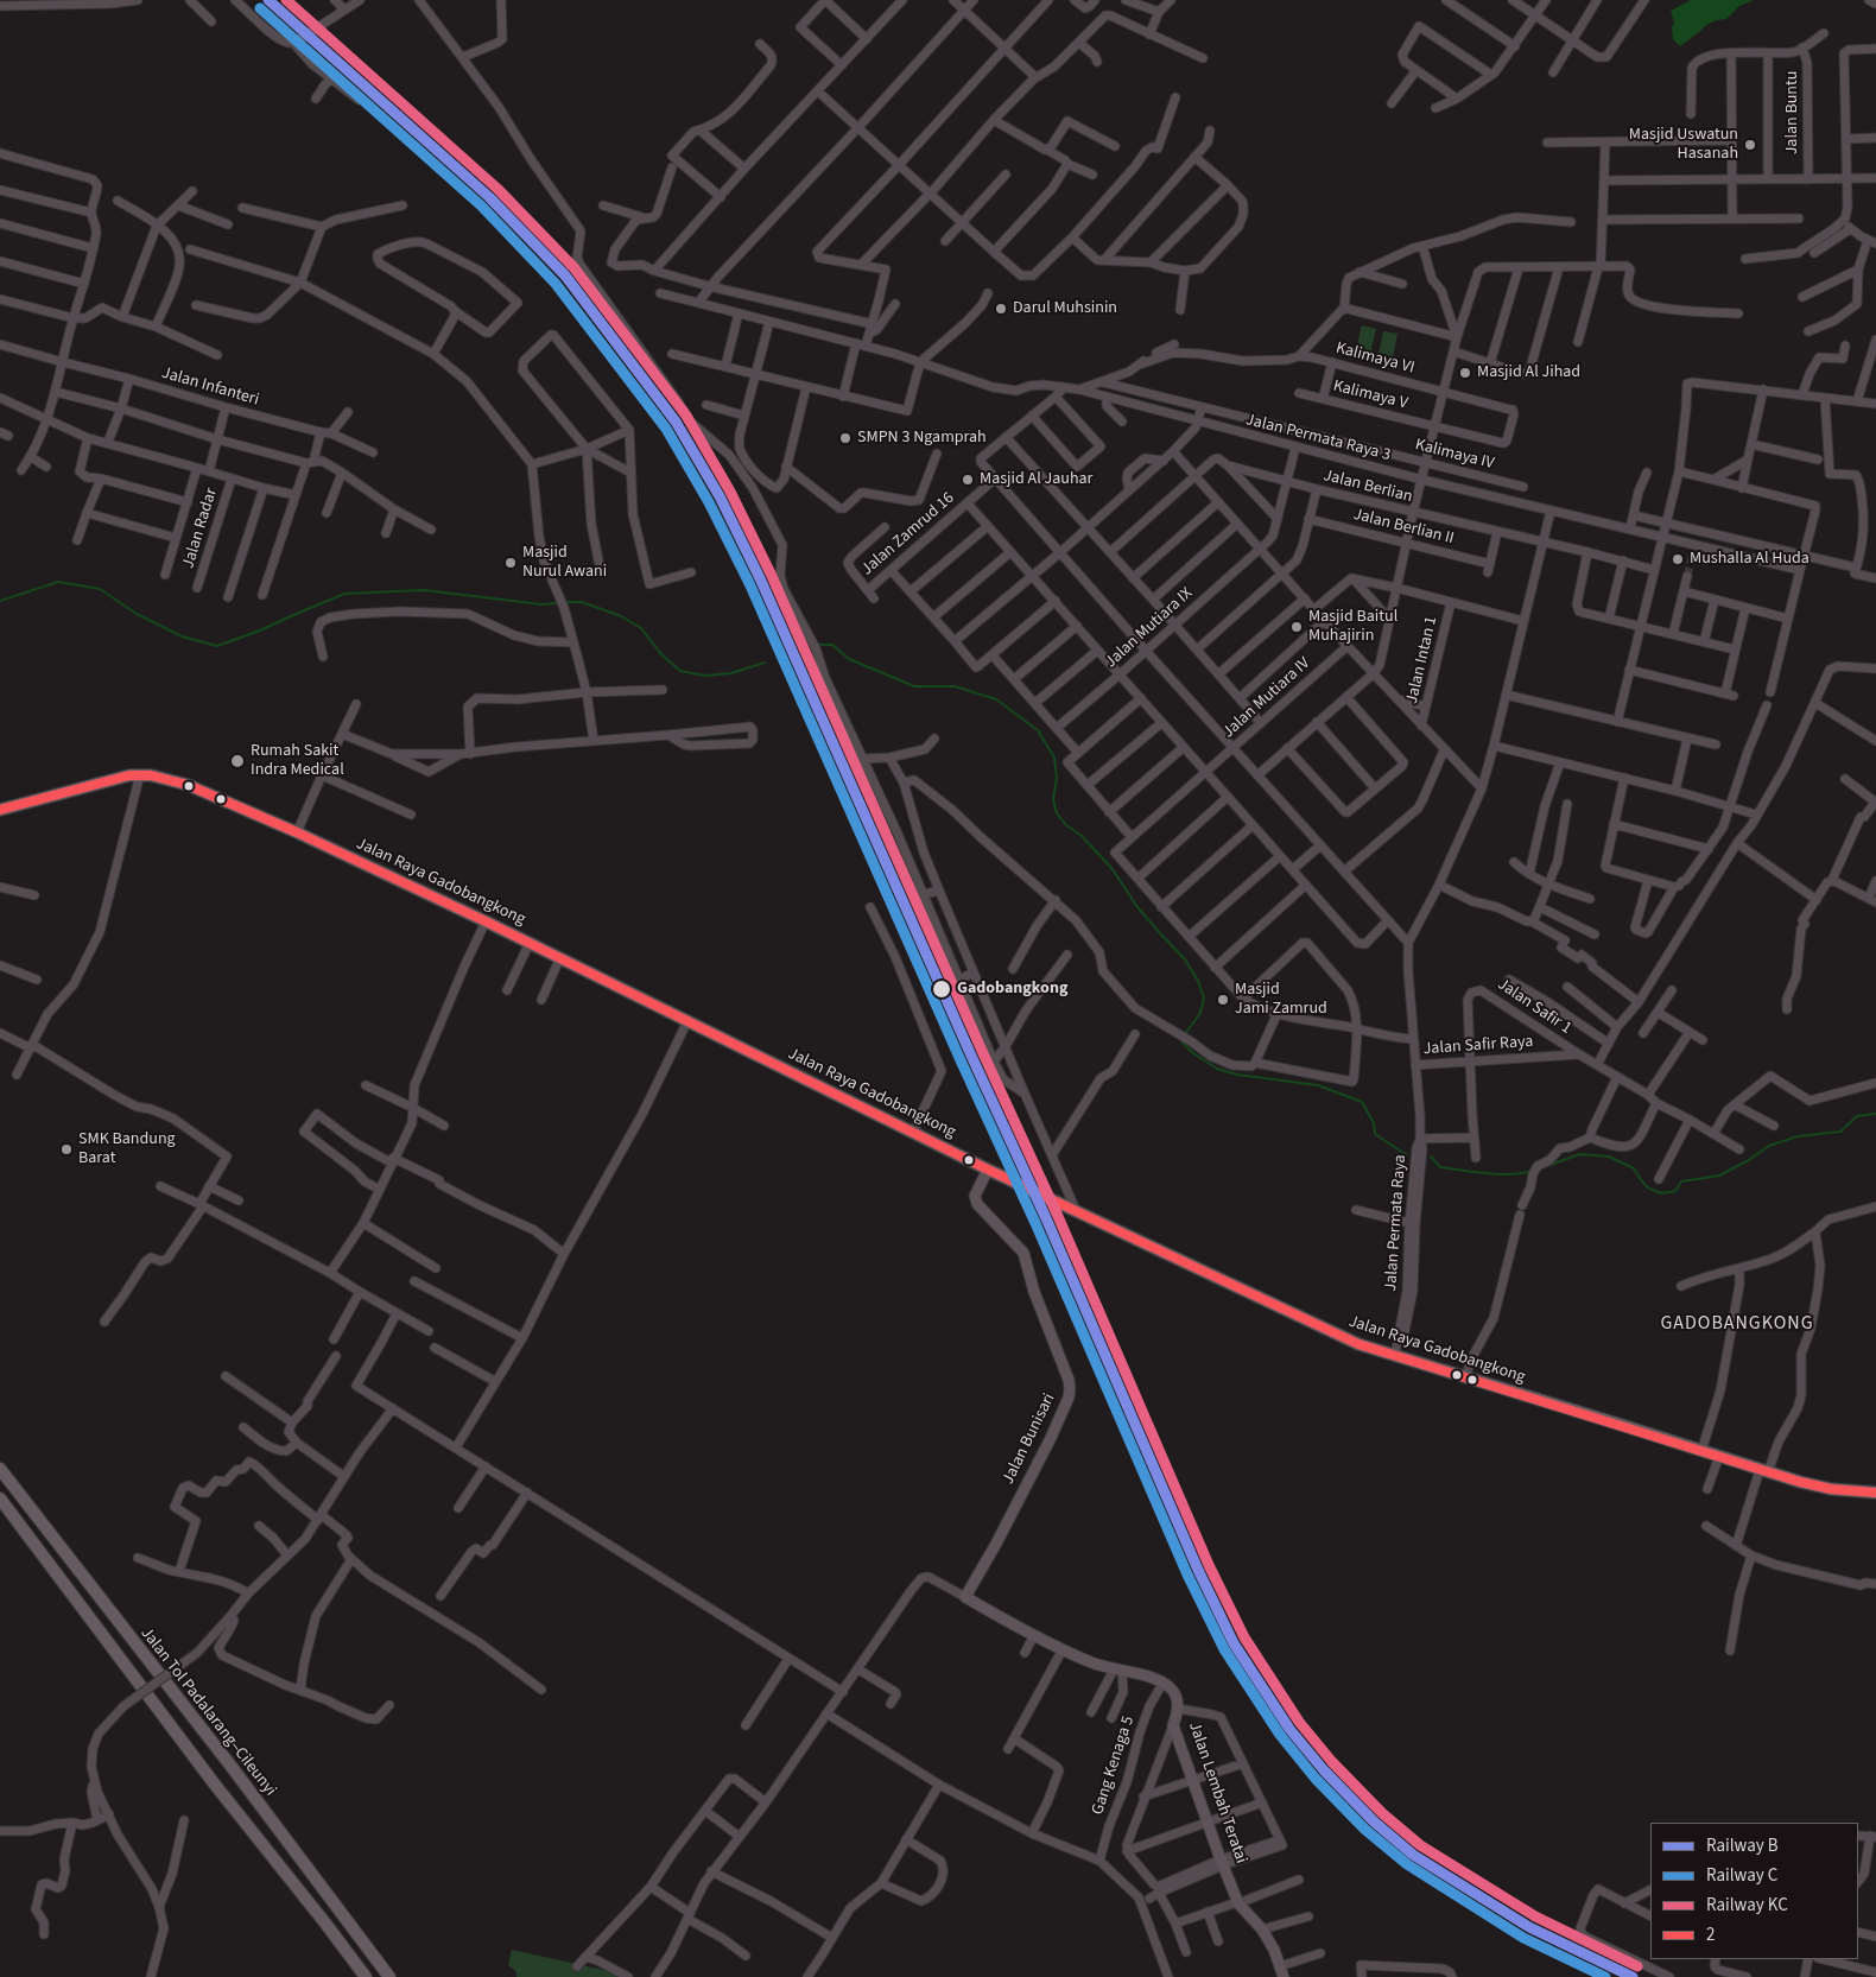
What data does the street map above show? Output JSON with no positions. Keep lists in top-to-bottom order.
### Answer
{
  "streets": {
    "highway": ["Jalan Raya Gadobangkong", "Jalan Tol Padalarang–Cileunyi"],
    "main road": ["Jalan Bunisari", "Jalan Lembah Teratai"],
    "street": [
      "Jalan Buntu",
      "Kalimaya VI",
      "Jalan Infanteri",
      "Kalimaya V",
      "Jalan Permata Raya 3",
      "Kalimaya IV",
      "Jalan Berlian",
      "Jalan Berlian II",
      "Jalan Radar",
      "Jalan Zamrud 16",
      "Jalan Mutiara IX",
      "Jalan Intan 1",
      "Jalan Mutiara IV",
      "Jalan Safir 1",
      "Jalan Safir Raya",
      "Jalan Permata Raya",
      "Gang Kenaga 5"
    ]
  },
  "crossings": [
    ["Kalimaya VI", "Kalimaya V"],
    ["Jalan Permata Raya 3", "Jalan Mutiara IX"],
    ["Jalan Berlian", "Jalan Berlian II"],
    ["Jalan Berlian", "Jalan Mutiara IX"],
    ["Jalan Raya Gadobangkong", "Jalan Permata Raya"],
    ["Jalan Raya Gadobangkong", "Jalan Bunisari"],
    ["Jalan Safir 1", "Jalan Safir Raya"],
    ["Gang Kenaga 5", "Jalan Lembah Teratai"]
  ],
  "districts": ["GADOBANGKONG"],
  "places": [
    "Masjid Uswatun Hasanah",
    "Darul Muhsinin",
    "Masjid Al Jihad",
    "SMPN 3 Ngamprah",
    "Masjid Al Jauhar",
    "Mushalla Al Huda",
    "Masjid Nurul Awani",
    "Masjid Baitul Muhajirin",
    "Rumah Sakit Indra Medical",
    "Gadobangkong",
    "Masjid Jami Zamrud",
    "SMK Bandung Barat"
  ],
  "lines": [
    "rail line B",
    "rail line KC",
    "rail line C",
    "transit line 2"
  ],
  "legend": [
    "Railway B",
    "Railway C",
    "Railway KC",
    "2"
  ]
}
